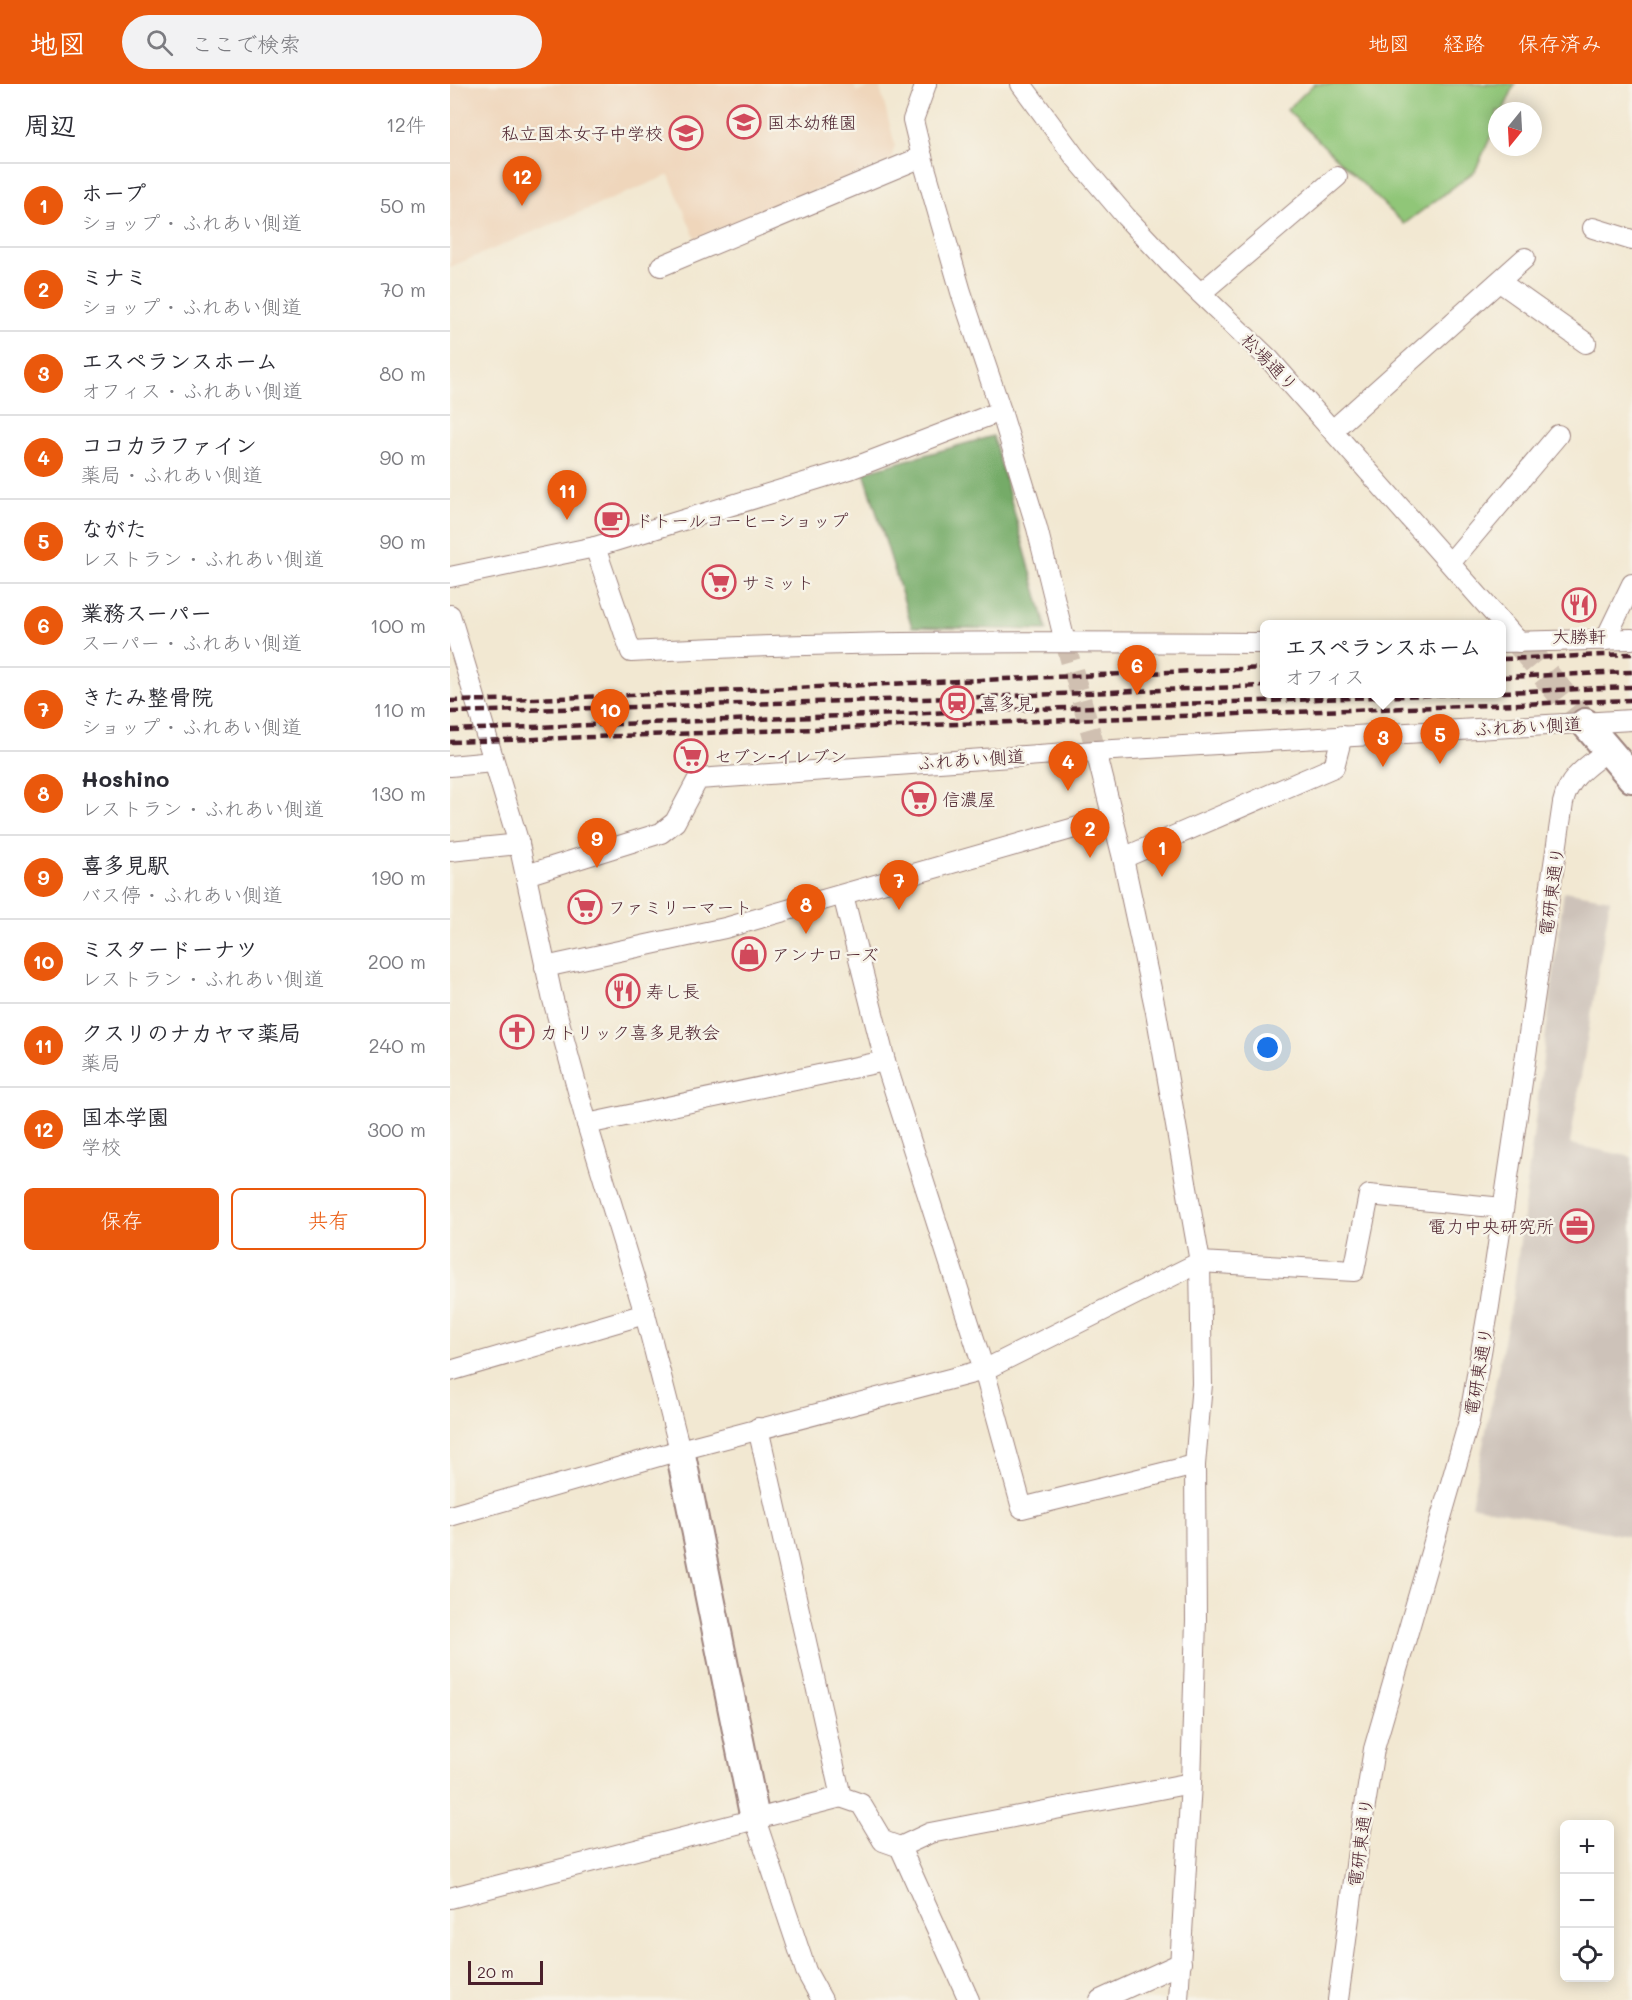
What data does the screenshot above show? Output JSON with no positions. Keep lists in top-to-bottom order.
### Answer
{
  "streets": {
    "street": ["松場通り", "ふれあい側道", "電研東通り"]
  },
  "places": {
    "school or university": ["国本幼稚園", "私立国本女子中学校"],
    "cafe": ["ドトールコーヒーショップ"],
    "supermarket": [
      "サミット",
      "セブン-イレブン",
      "信濃屋",
      "ファミリーマート"
    ],
    "restaurant": ["大勝軒", "寿し長"],
    "station": ["喜多見"],
    "shop": ["アンナローズ"],
    "church": ["カトリック喜多見教会"],
    "office": ["電力中央研究所"]
  },
  "scale_bar": "20 m",
  "north": "bottom",
  "page": {
    "header": "地図",
    "search": "ここで検索",
    "nav": ["地図", "経路", "保存済み"],
    "heading": ["周辺", "12件"],
    "pins": [
      "12",
      "11",
      "6",
      "10",
      "5",
      "3",
      "4",
      "2",
      "9",
      "1",
      "7",
      "8"
    ],
    "list": [
      {
        "mark": "1",
        "name": "ホープ",
        "note": "ショップ · ふれあい側道",
        "value": "50 m"
      },
      {
        "mark": "2",
        "name": "ミナミ",
        "note": "ショップ · ふれあい側道",
        "value": "70 m"
      },
      {
        "mark": "3",
        "name": "エスペランスホーム",
        "note": "オフィス · ふれあい側道",
        "value": "80 m"
      },
      {
        "mark": "4",
        "name": "ココカラファイン",
        "note": "薬局 · ふれあい側道",
        "value": "90 m"
      },
      {
        "mark": "5",
        "name": "ながた",
        "note": "レストラン · ふれあい側道",
        "value": "90 m"
      },
      {
        "mark": "6",
        "name": "業務スーパー",
        "note": "スーパー · ふれあい側道",
        "value": "100 m"
      },
      {
        "mark": "7",
        "name": "きたみ整骨院",
        "note": "ショップ · ふれあい側道",
        "value": "110 m"
      },
      {
        "mark": "8",
        "name": "Hoshino",
        "note": "レストラン · ふれあい側道",
        "value": "130 m"
      },
      {
        "mark": "9",
        "name": "喜多見駅",
        "note": "バス停 · ふれあい側道",
        "value": "190 m"
      },
      {
        "mark": "10",
        "name": "ミスタードーナツ",
        "note": "レストラン · ふれあい側道",
        "value": "200 m"
      },
      {
        "mark": "11",
        "name": "クスリのナカヤマ薬局",
        "note": "薬局",
        "value": "240 m"
      },
      {
        "mark": "12",
        "name": "国本学園",
        "note": "学校",
        "value": "300 m"
      }
    ],
    "popup": ["エスペランスホーム", "オフィス"],
    "buttons": ["保存", "共有"],
    "map_buttons": ["+", "−"],
    "scale": "20 m"
  }
}
